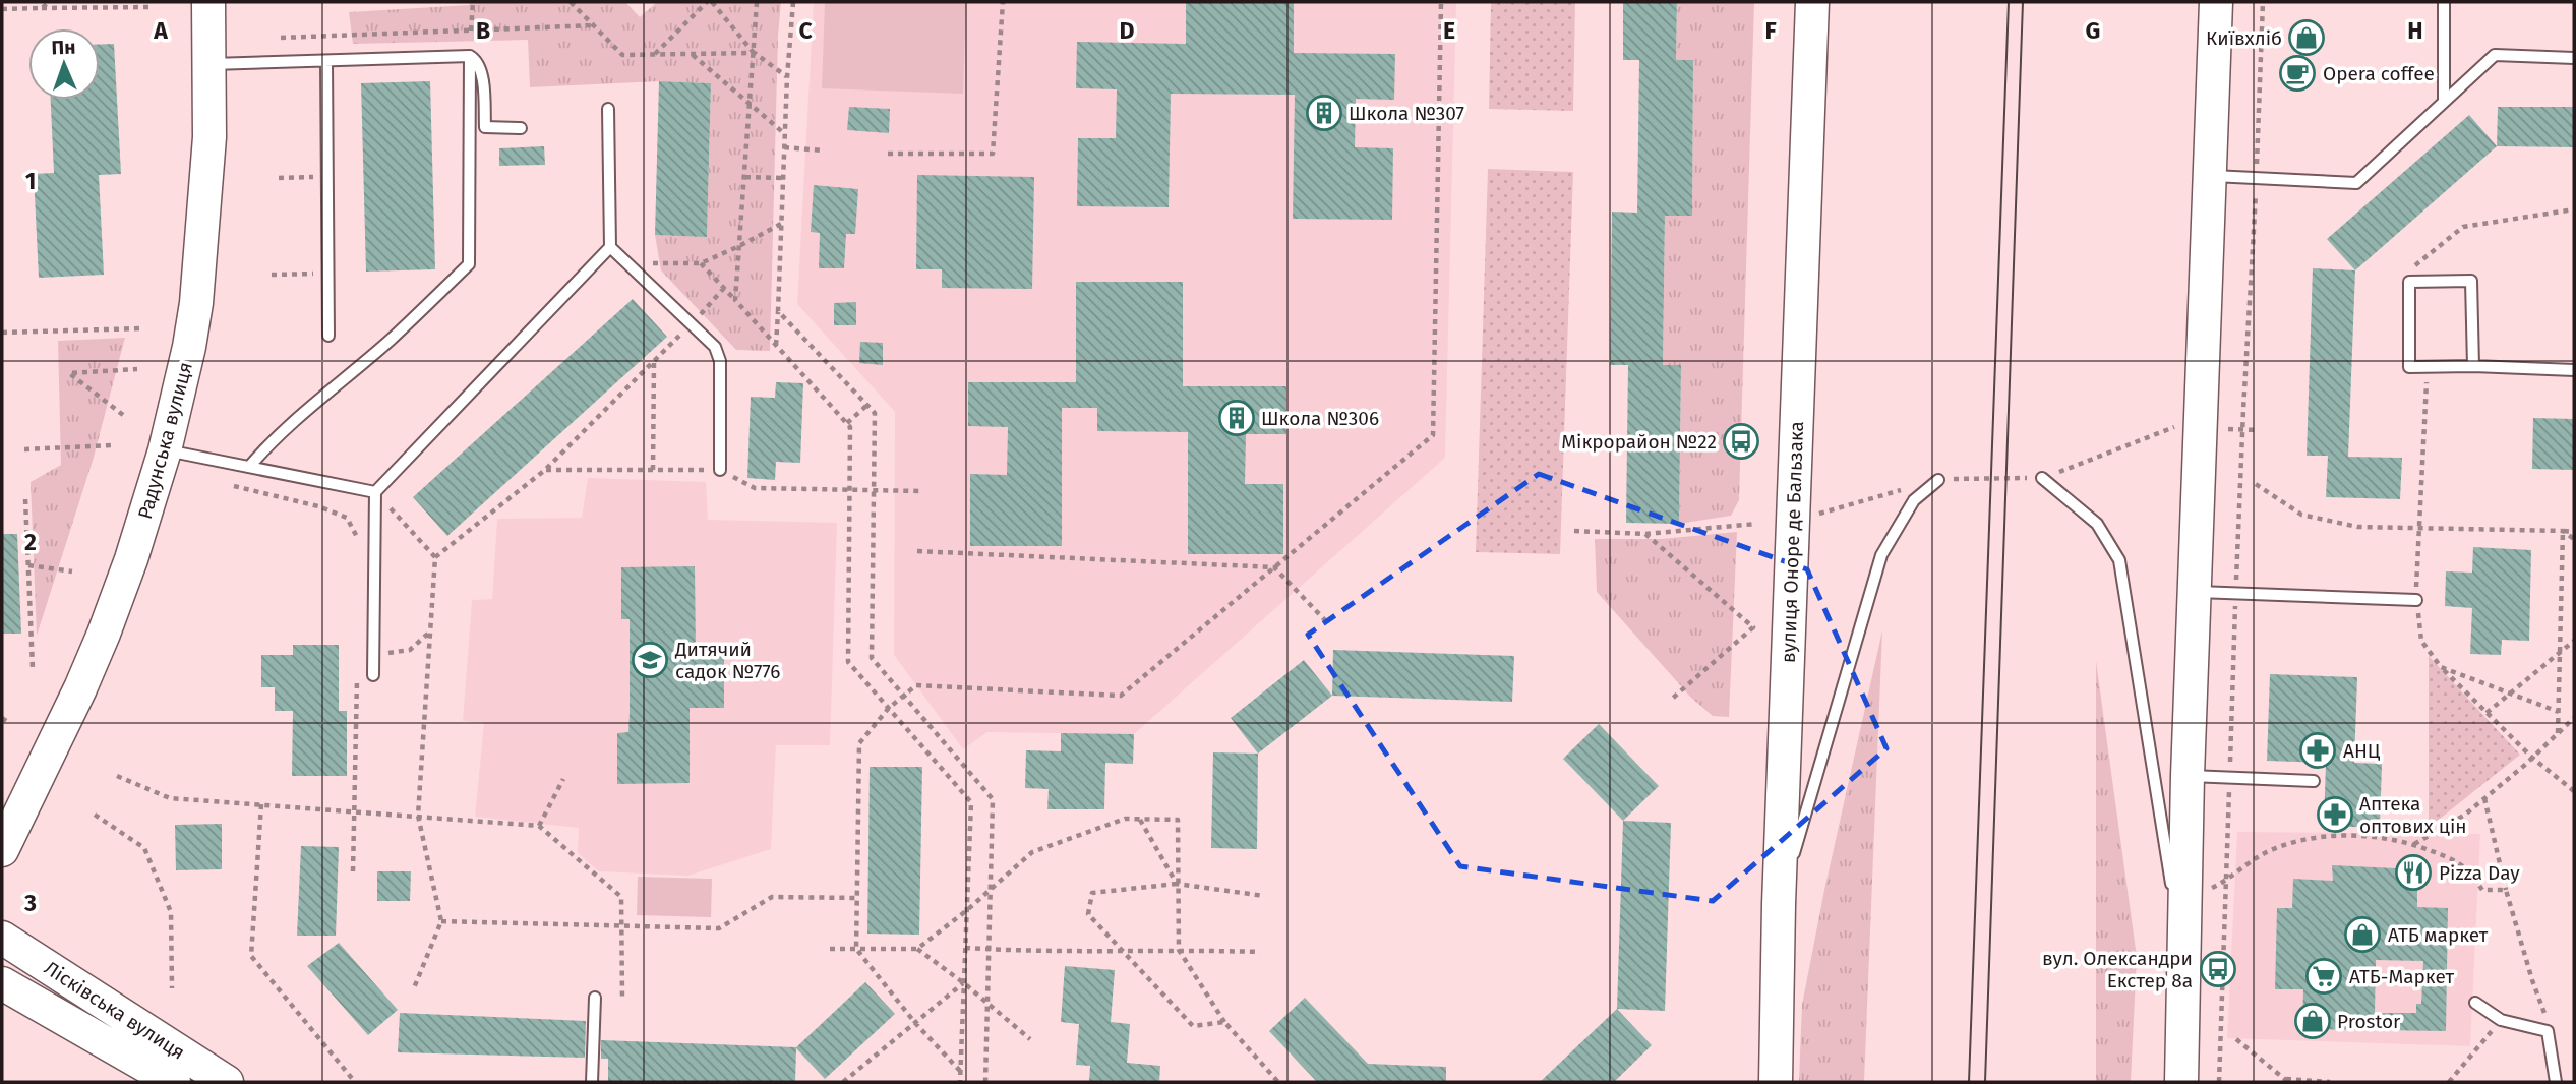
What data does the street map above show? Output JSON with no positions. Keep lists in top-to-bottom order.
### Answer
{
  "streets": {
    "street": ["Радунська вулиця", "вулиця Оноре де Бальзака", "Лісківська вулиця"]
  },
  "places": {
    "shop": ["Київхліб", "АТБ маркет", "Prostor"],
    "cafe": ["Opera coffee"],
    "building": ["Школа №307", "Школа №306"],
    "bus stop": ["Мікрорайон №22", "вул. Олександри Екстер 8а"],
    "school or university": ["Дитячий садок №776"],
    "pharmacy": ["АНЦ", "Аптека оптових цін"],
    "restaurant": ["Pizza Day"],
    "supermarket": ["АТБ-Маркет"]
  },
  "north": "top",
  "grid": {
    "columns": [
      "A",
      "B",
      "C",
      "D",
      "E",
      "F",
      "G",
      "H"
    ],
    "rows": ["1", "2", "3"]
  }
}
